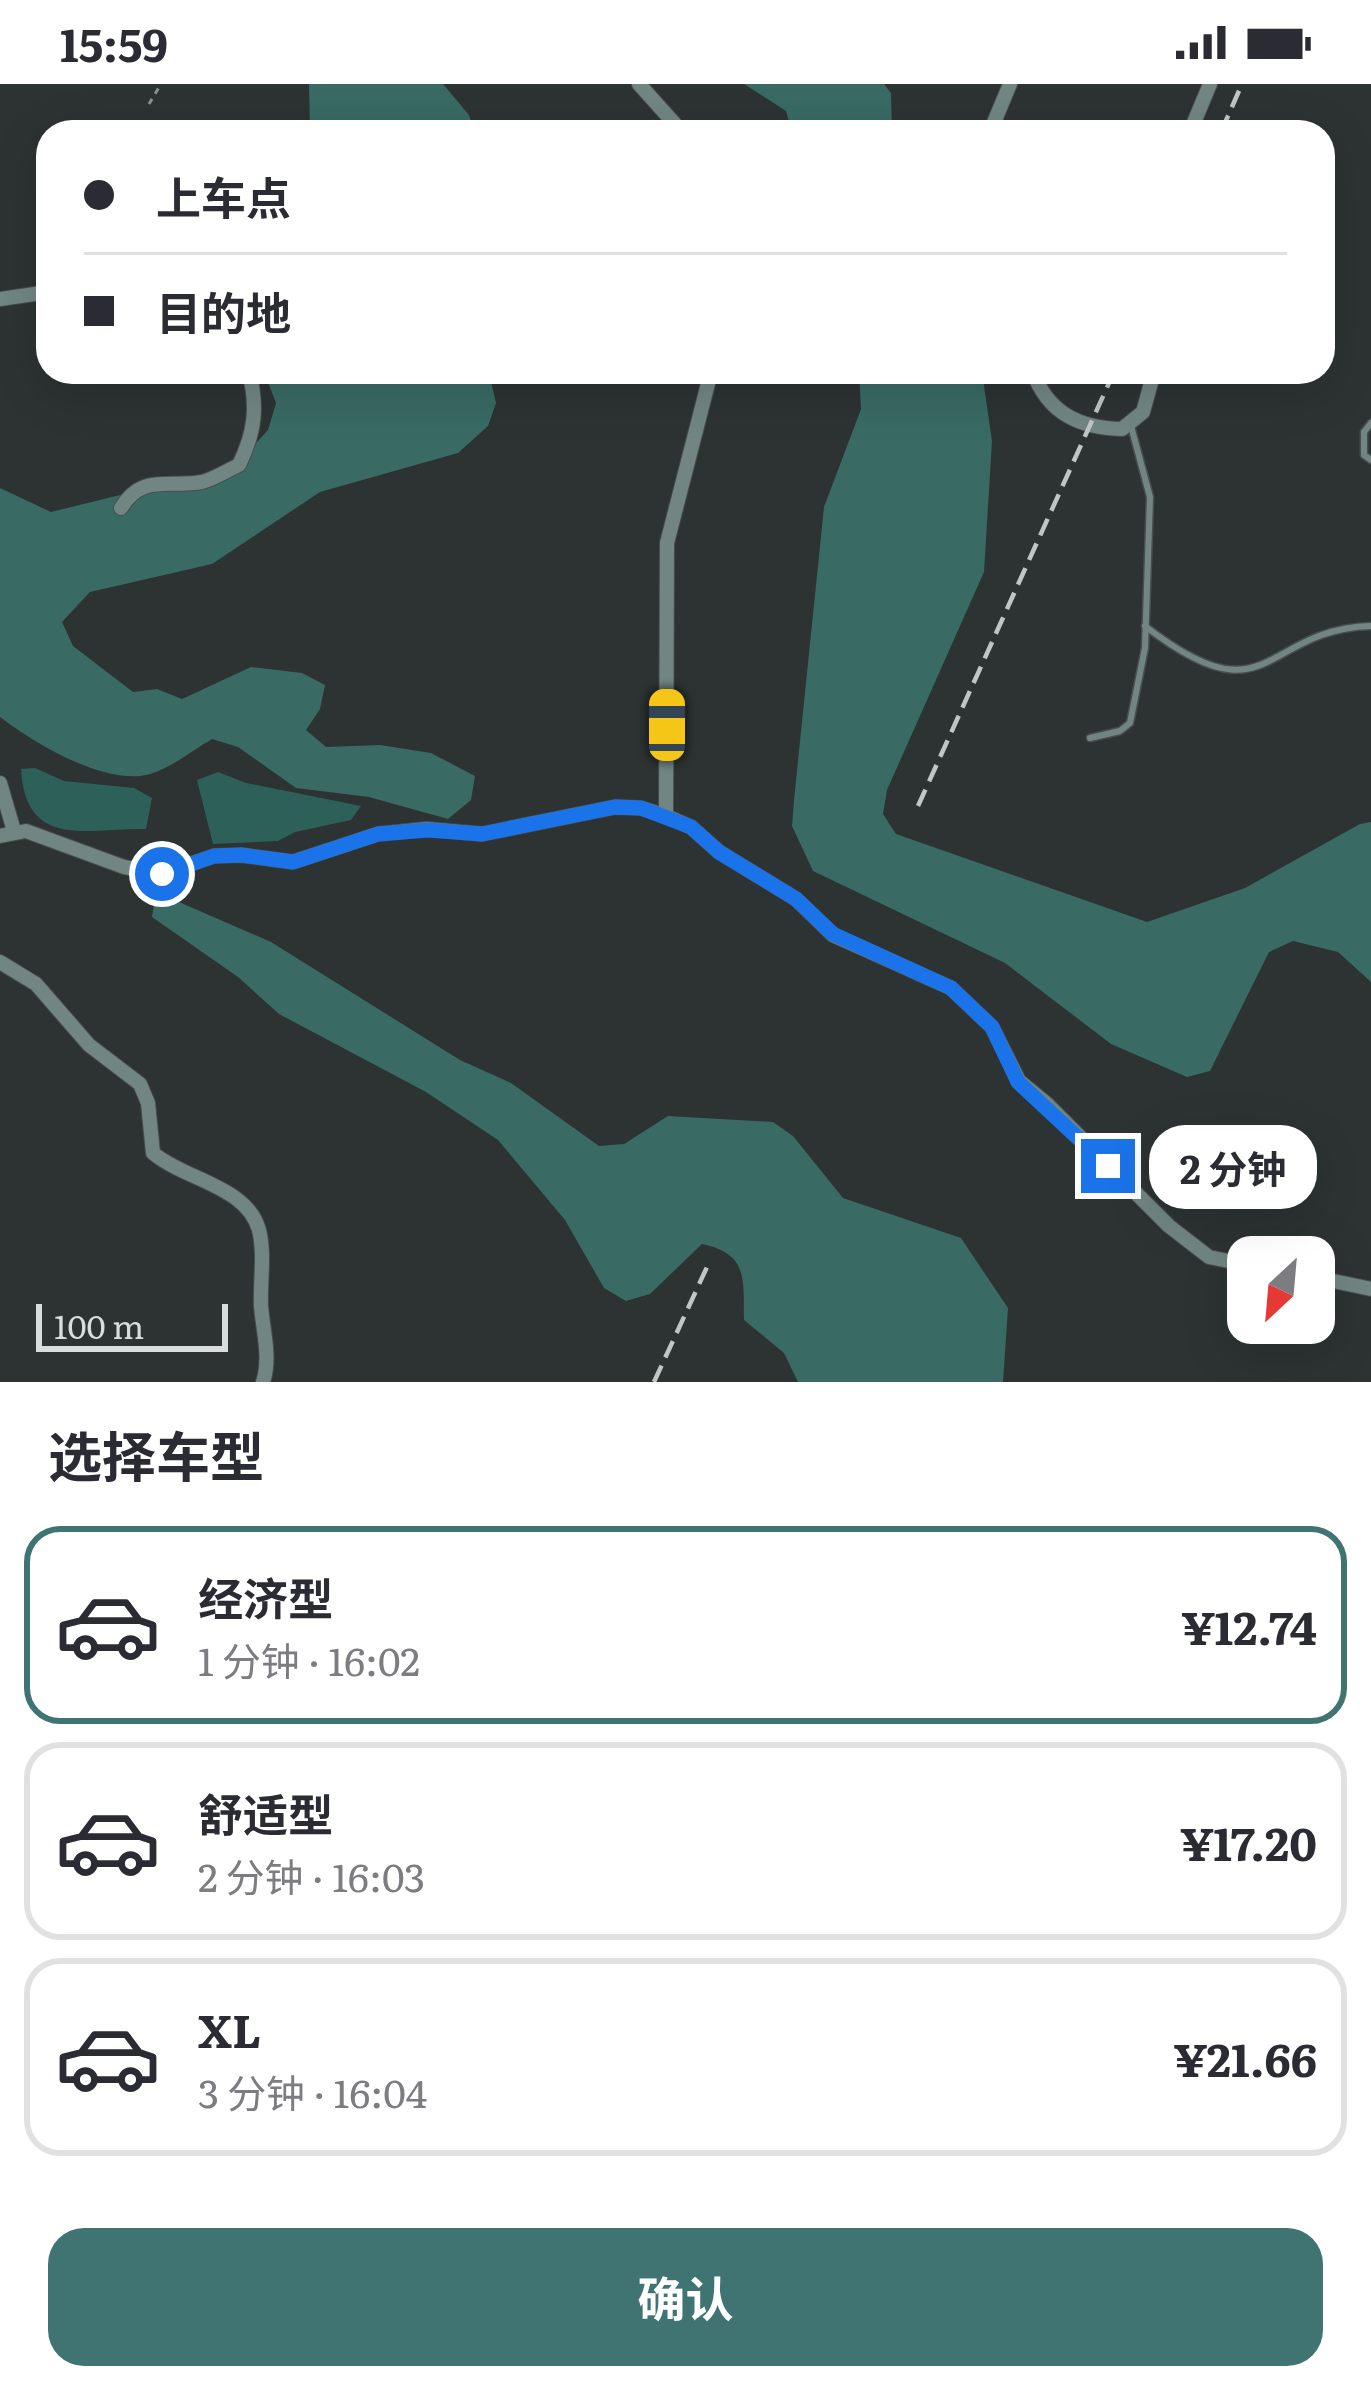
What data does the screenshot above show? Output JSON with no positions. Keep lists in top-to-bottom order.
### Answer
{
  "scale_bar": "100 m",
  "north": "bottom left",
  "page": {
    "status": "15:59",
    "banner": ["上车点", "目的地"],
    "bubble": "2 分钟",
    "scale": "100 m",
    "heading": "选择车型",
    "list": [
      {
        "name": "经济型",
        "note": "1 分钟 · 16:02",
        "value": "¥12.74"
      },
      {
        "name": "舒适型",
        "note": "2 分钟 · 16:03",
        "value": "¥17.20"
      },
      {
        "name": "XL",
        "note": "3 分钟 · 16:04",
        "value": "¥21.66"
      }
    ],
    "buttons": "确认"
  }
}
